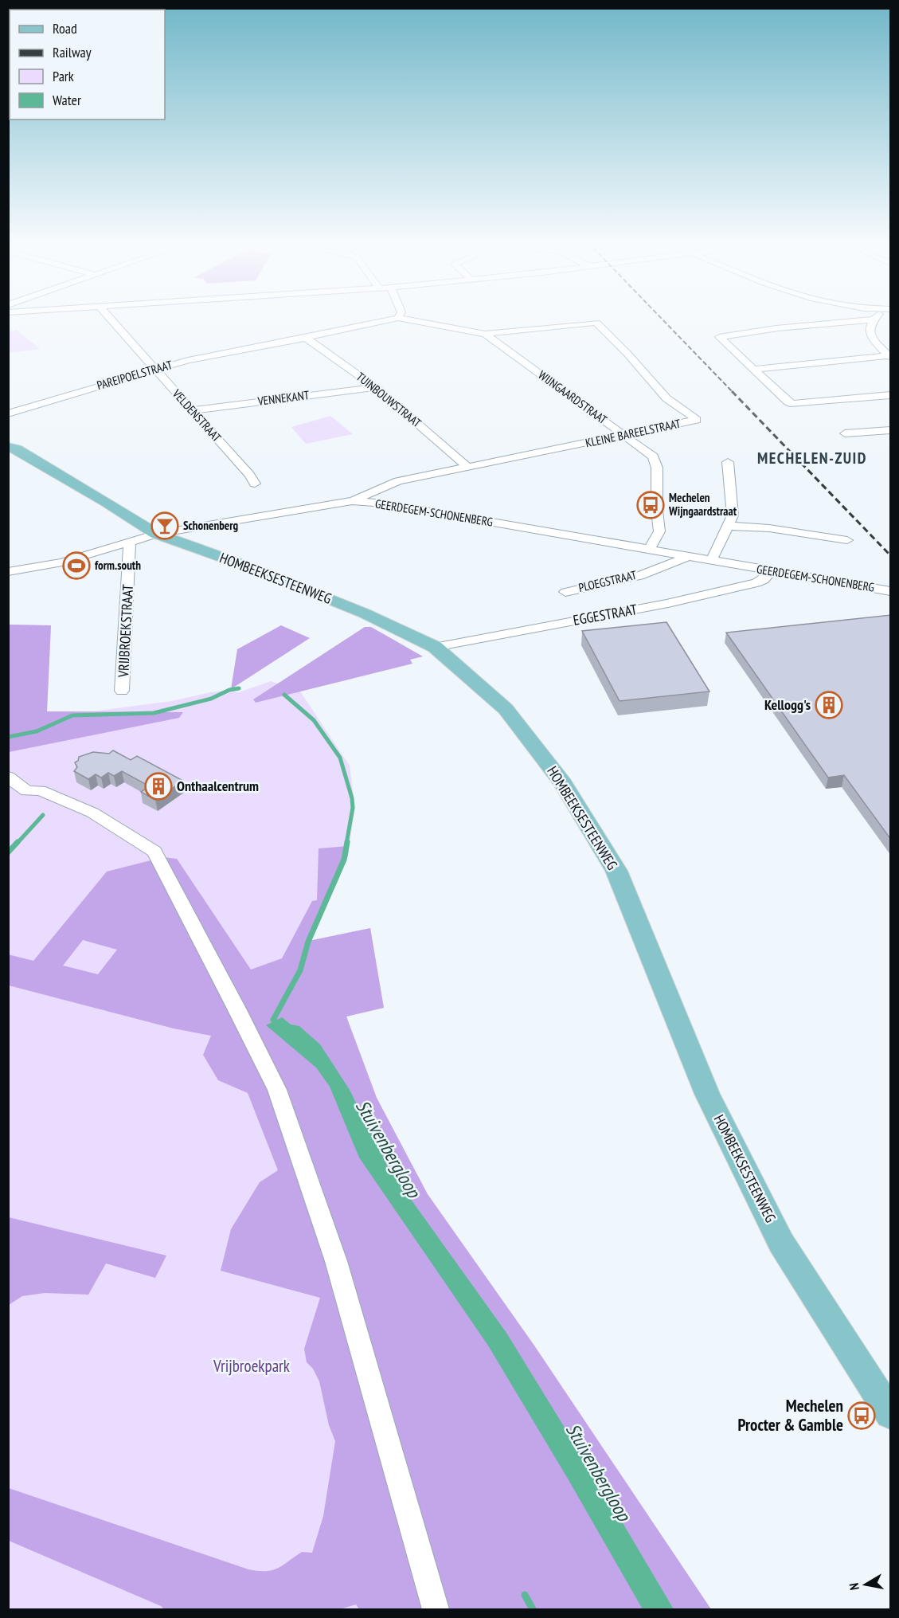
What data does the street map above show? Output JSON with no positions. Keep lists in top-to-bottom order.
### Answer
{
  "streets": {
    "main road": ["HOMBEEKSESTEENWEG"],
    "street": [
      "PAREIPOELSTRAAT",
      "WIJNGAARDSTRAAT",
      "VENNEKANT",
      "TUINBOUWSTRAAT",
      "VELDENSTRAAT",
      "KLEINE BAREELSTRAAT",
      "GEERDEGEM-SCHONENBERG",
      "PLOEGSTRAAT",
      "EGGESTRAAT",
      "VRIJBROEKSTRAAT"
    ]
  },
  "crossings": [
    ["PAREIPOELSTRAAT", "TUINBOUWSTRAAT"],
    ["PAREIPOELSTRAAT", "VELDENSTRAAT"],
    ["WIJNGAARDSTRAAT", "KLEINE BAREELSTRAAT"],
    ["WIJNGAARDSTRAAT", "GEERDEGEM-SCHONENBERG"],
    ["WIJNGAARDSTRAAT", "PLOEGSTRAAT"],
    ["VENNEKANT", "TUINBOUWSTRAAT"],
    ["VENNEKANT", "VELDENSTRAAT"],
    ["TUINBOUWSTRAAT", "KLEINE BAREELSTRAAT"],
    ["KLEINE BAREELSTRAAT", "GEERDEGEM-SCHONENBERG"],
    ["GEERDEGEM-SCHONENBERG", "HOMBEEKSESTEENWEG"],
    ["GEERDEGEM-SCHONENBERG", "PLOEGSTRAAT"],
    ["GEERDEGEM-SCHONENBERG", "EGGESTRAAT"],
    ["GEERDEGEM-SCHONENBERG", "VRIJBROEKSTRAAT"],
    ["HOMBEEKSESTEENWEG", "EGGESTRAAT"]
  ],
  "districts": ["MECHELEN-ZUID"],
  "water": ["Stuivenbergloop"],
  "parks": ["Vrijbroekpark"],
  "places": {
    "bus stop": ["Mechelen Wijngaardstraat", "Mechelen Procter & Gamble"],
    "bar": ["Schonenberg"],
    "sports": ["form.south"],
    "building": ["Kellogg's", "Onthaalcentrum"]
  },
  "legend": [
    "Road",
    "Railway",
    "Park",
    "Water"
  ],
  "north": "left"
}
